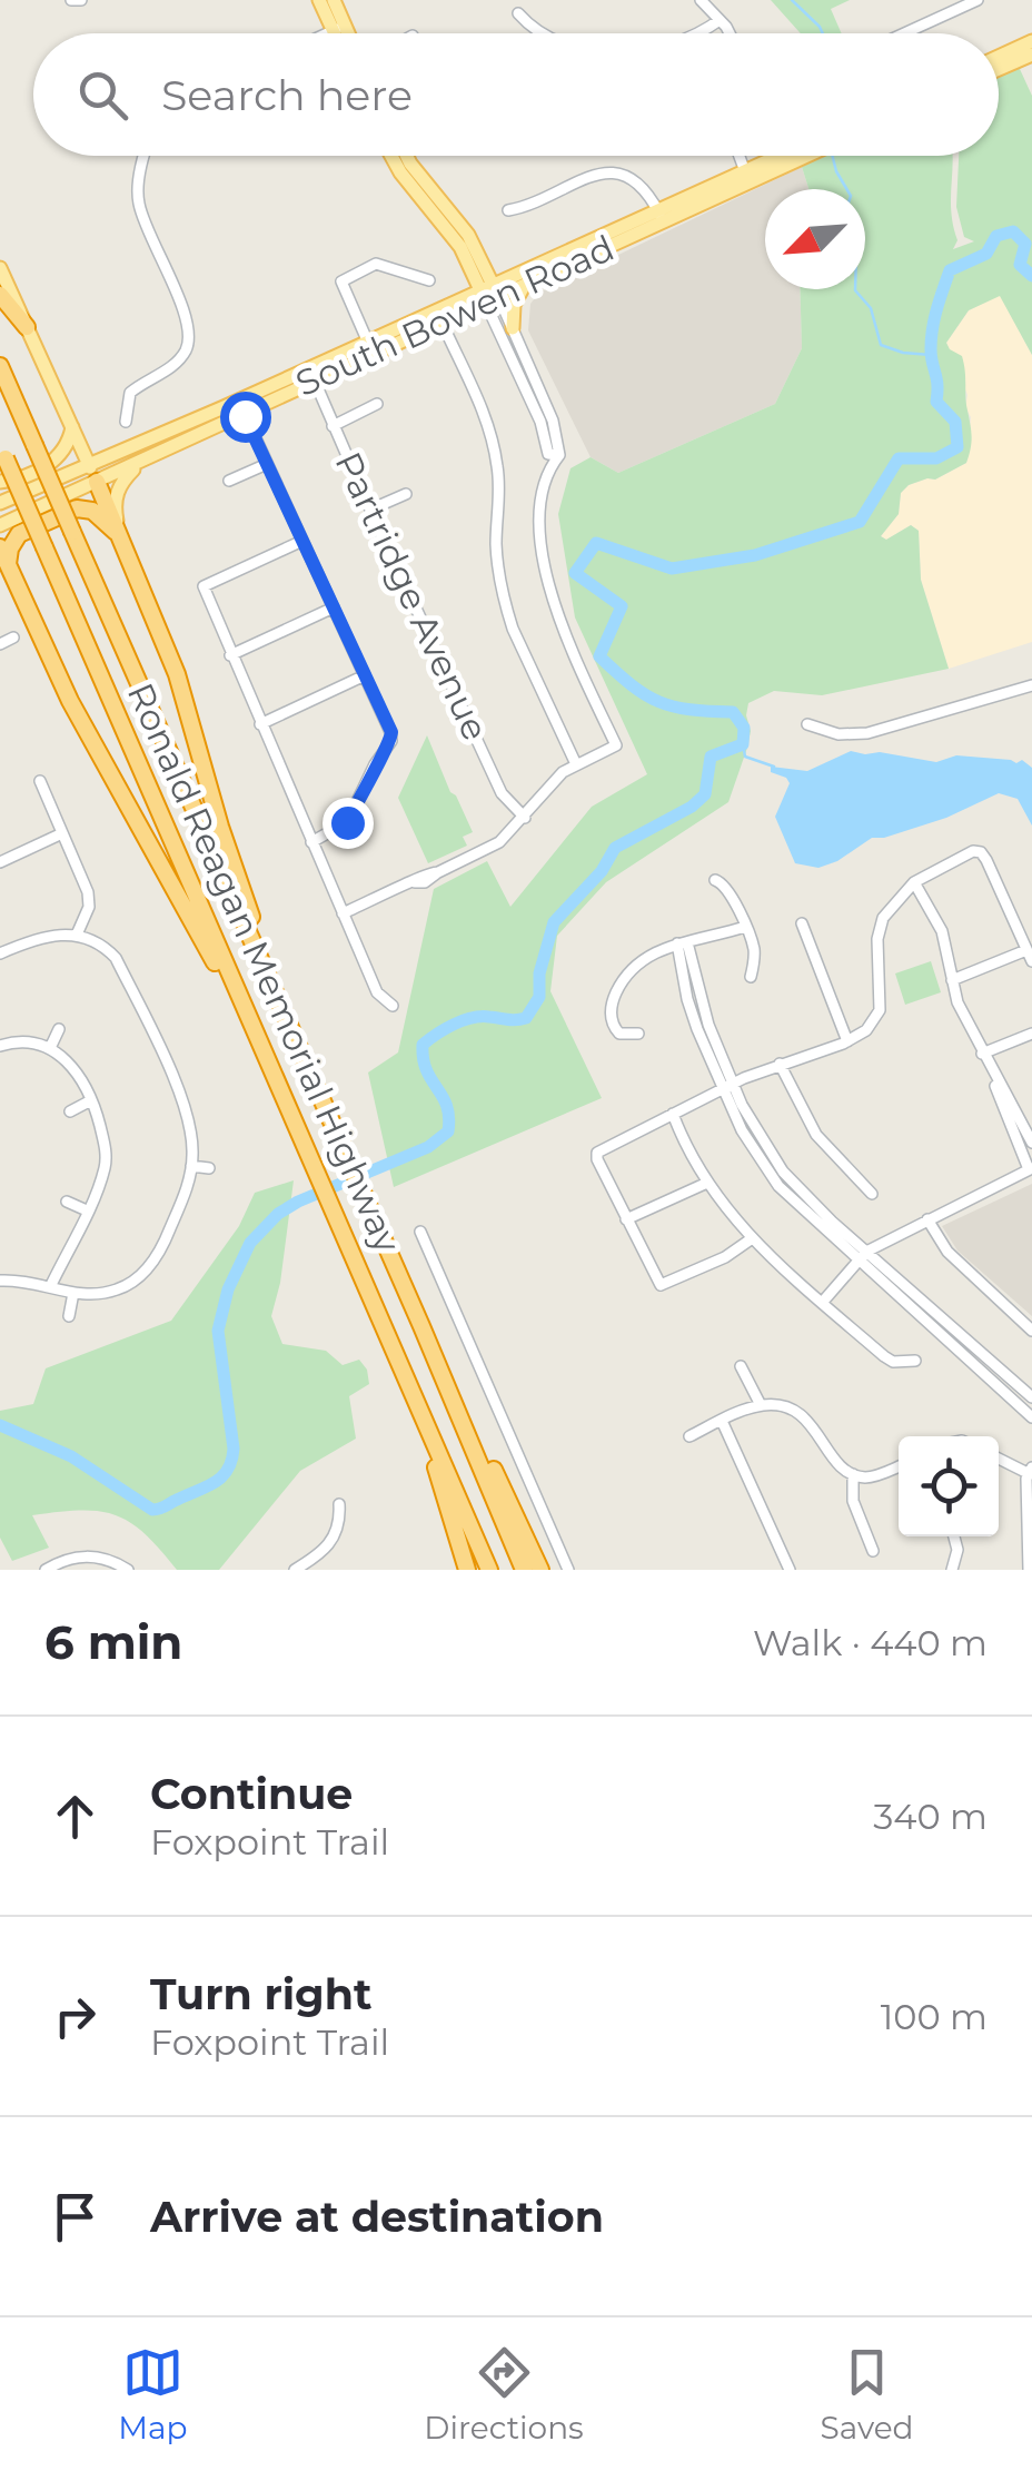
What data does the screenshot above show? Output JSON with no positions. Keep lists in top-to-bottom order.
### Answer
{
  "streets": {
    "highway": ["Ronald Reagan Memorial Highway"],
    "main road": ["South Bowen Road"],
    "street": ["Partridge Avenue"]
  },
  "crossings": [
    ["South Bowen Road", "Partridge Avenue"]
  ],
  "north": "bottom left",
  "page": {
    "search": "Search here",
    "heading": ["6 min", "Walk · 440 m"],
    "list": [
      ["Continue", "Foxpoint Trail", "340 m"],
      ["Turn right", "Foxpoint Trail", "100 m"],
      "Arrive at destination"
    ],
    "nav": ["Map", "Directions", "Saved"]
  }
}
